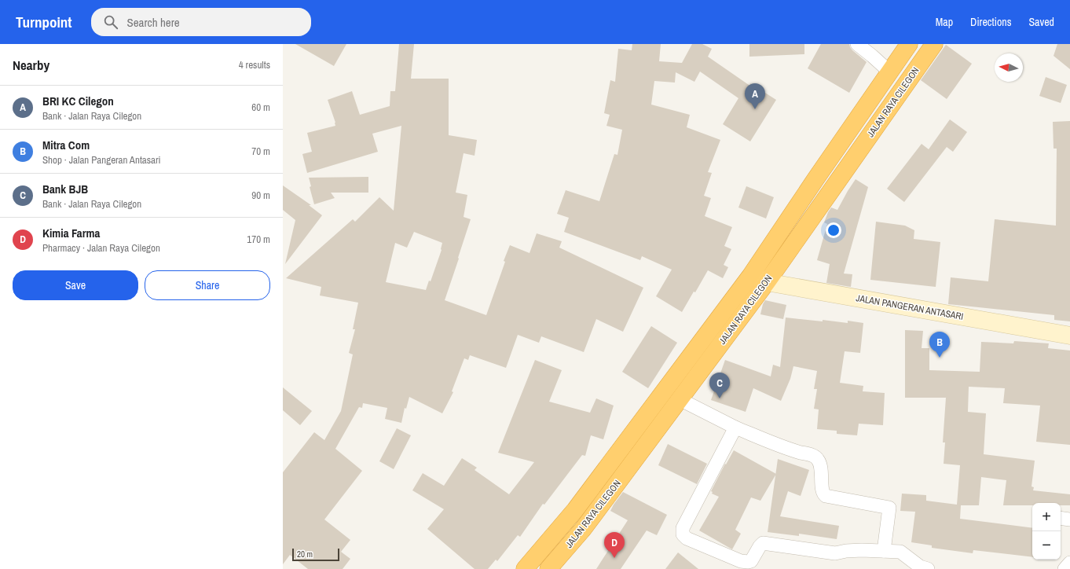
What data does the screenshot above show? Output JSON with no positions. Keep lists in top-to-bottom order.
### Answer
{
  "streets": {
    "highway": ["JALAN RAYA CILEGON"],
    "street": ["JALAN PANGERAN ANTASARI"]
  },
  "crossings": [
    ["JALAN RAYA CILEGON", "JALAN PANGERAN ANTASARI"]
  ],
  "scale_bar": "20 m",
  "north": "left",
  "page": {
    "header": "Turnpoint",
    "search": "Search here",
    "nav": ["Map", "Directions", "Saved"],
    "heading": ["Nearby", "4 results"],
    "pins": [
      "A",
      "B",
      "C",
      "D"
    ],
    "list": [
      {
        "mark": "A",
        "name": "BRI KC Cilegon",
        "note": "Bank · Jalan Raya Cilegon",
        "value": "60 m"
      },
      {
        "mark": "B",
        "name": "Mitra Com",
        "note": "Shop · Jalan Pangeran Antasari",
        "value": "70 m"
      },
      {
        "mark": "C",
        "name": "Bank BJB",
        "note": "Bank · Jalan Raya Cilegon",
        "value": "90 m"
      },
      {
        "mark": "D",
        "name": "Kimia Farma",
        "note": "Pharmacy · Jalan Raya Cilegon",
        "value": "170 m"
      }
    ],
    "buttons": ["Save", "Share"],
    "map_buttons": ["+", "−"],
    "scale": "20 m"
  }
}
